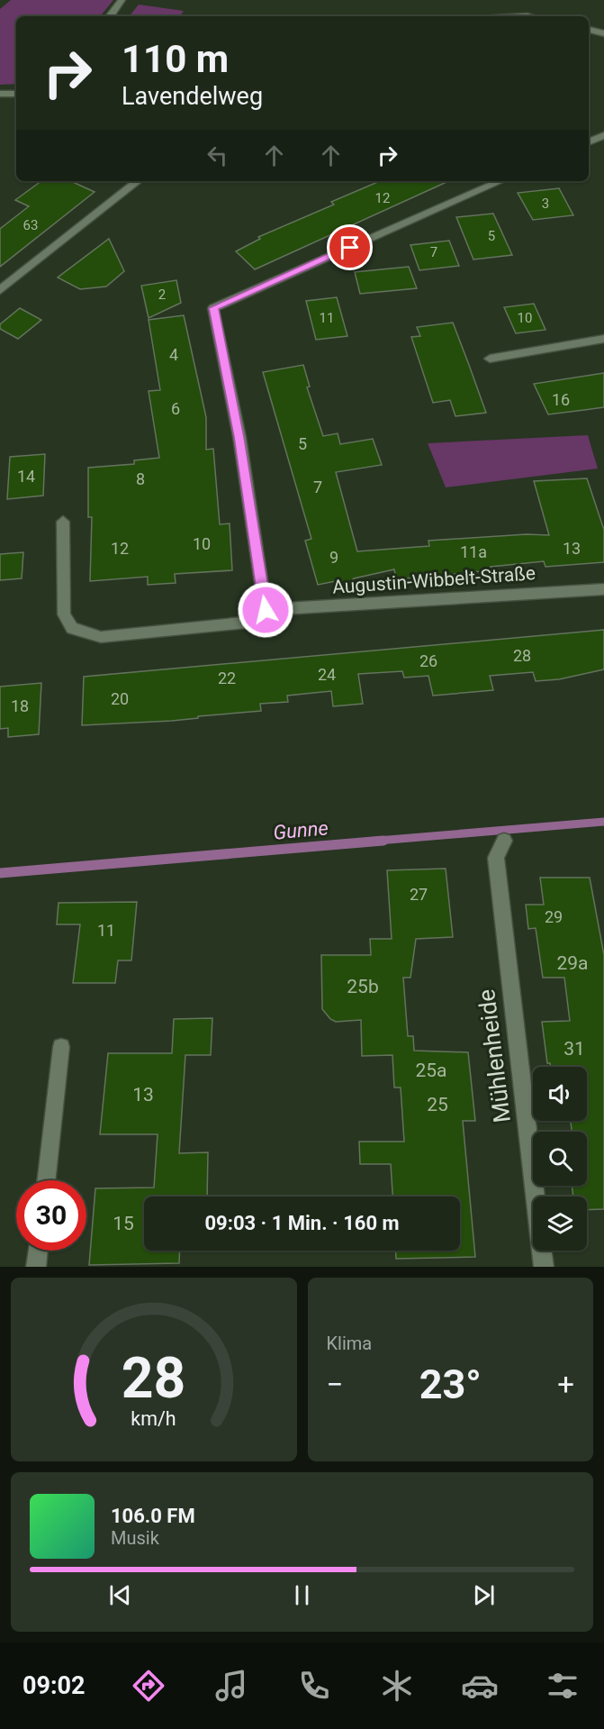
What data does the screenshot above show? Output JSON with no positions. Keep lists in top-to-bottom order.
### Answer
{
  "streets": {
    "street": ["Augustin-Wibbelt-Straße", "Mühlenheide"]
  },
  "water": ["Gunne"],
  "house_numbers": [
    "12",
    "3",
    "63",
    "5",
    "7",
    "2",
    "11",
    "10",
    "4",
    "16",
    "6",
    "5",
    "14",
    "8",
    "7",
    "10",
    "12",
    "13",
    "11a",
    "9",
    "28",
    "26",
    "24",
    "22",
    "20",
    "18",
    "27",
    "29",
    "11",
    "29a",
    "25b",
    "31",
    "25a",
    "13",
    "25",
    "15"
  ],
  "page": {
    "turn": ["110 m", "Lavendelweg"],
    "limit": "30",
    "trip": "09:03 · 1 Min. · 160 m",
    "tile": "Klima",
    "heat": ["−", "23°", "+"],
    "song": ["106.0 FM", "Musik"],
    "tabs": "09:02",
    "gauge": ["28", "km/h"]
  }
}
